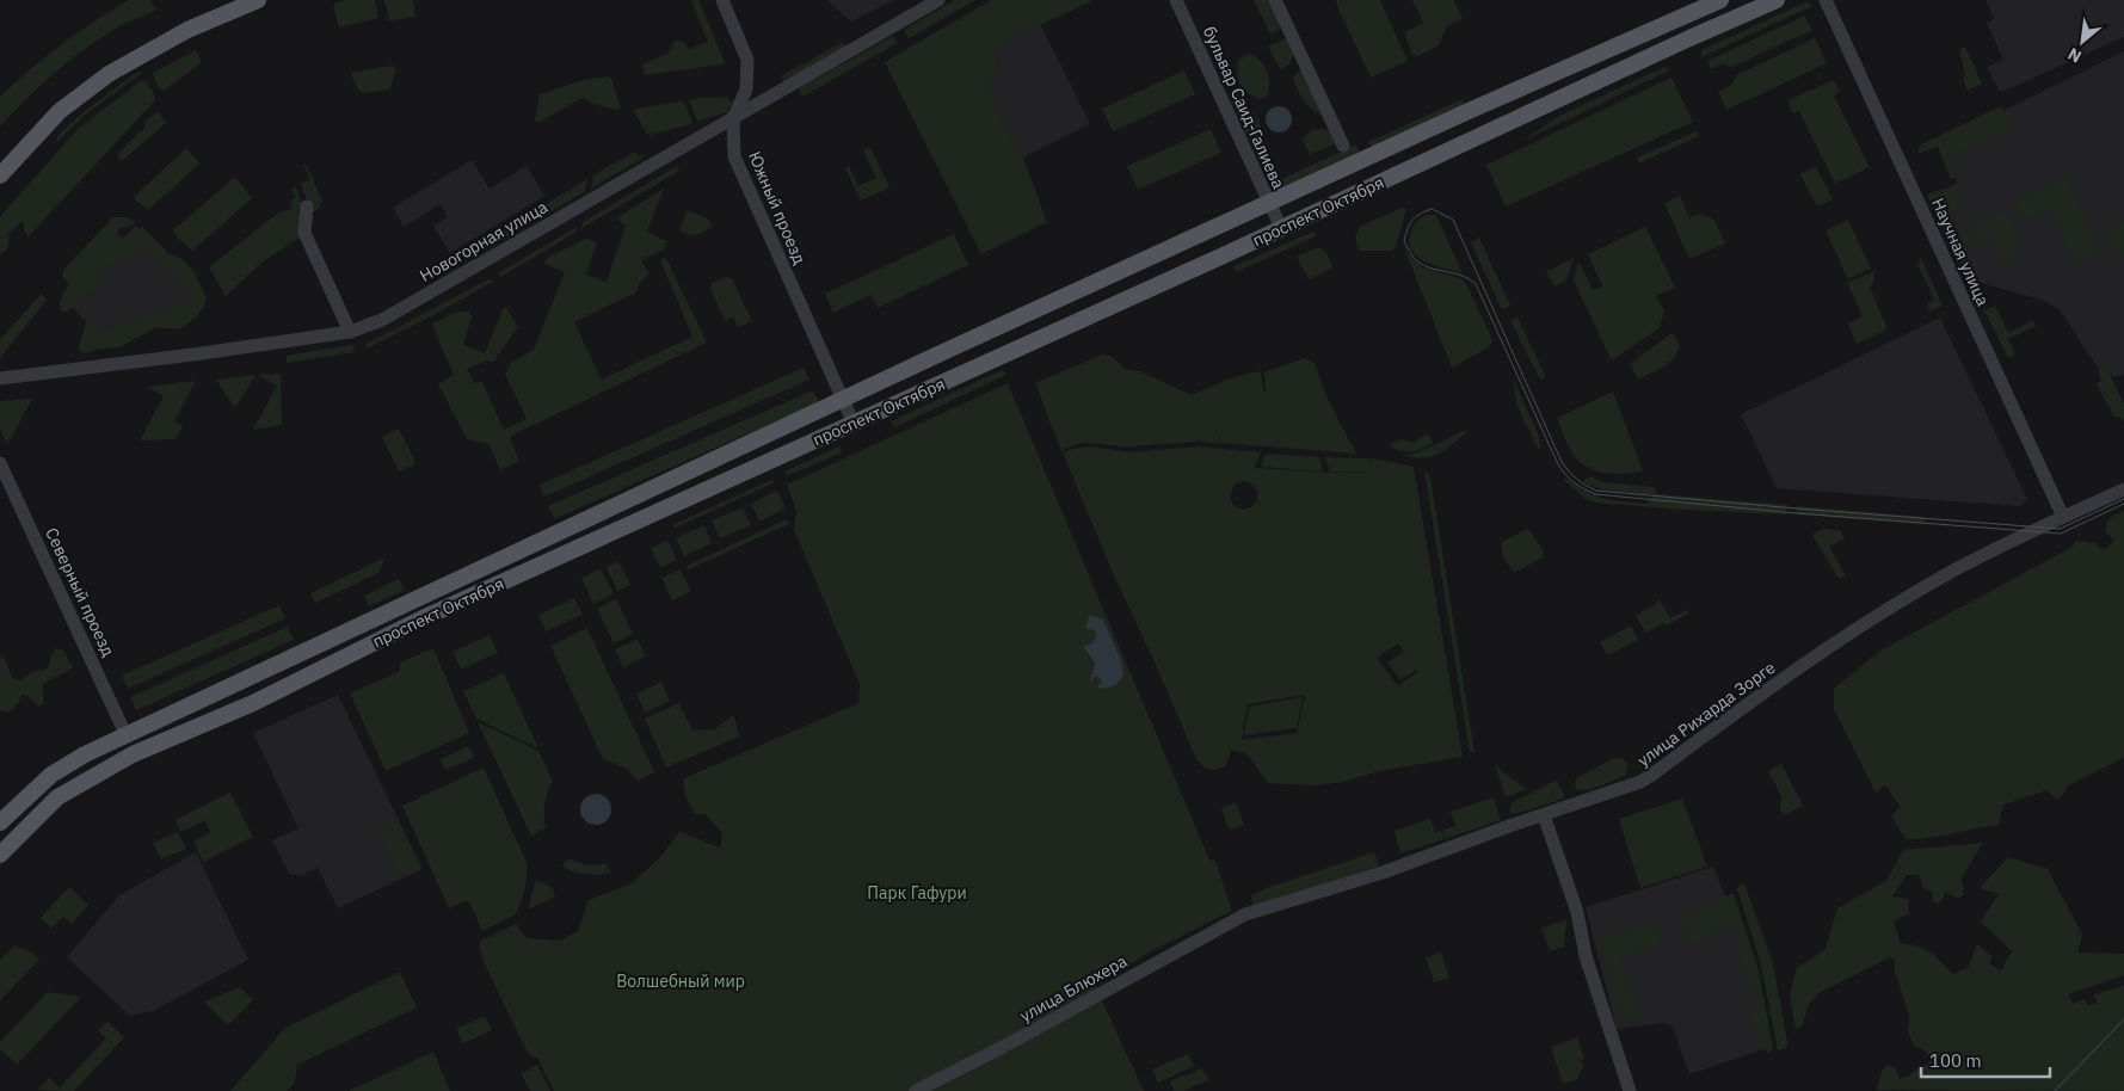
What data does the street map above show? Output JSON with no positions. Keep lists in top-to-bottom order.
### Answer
{
  "streets": {
    "main road": ["проспект Октября"],
    "street": [
      "бульвар Саид-Галиева",
      "Южный проезд",
      "Новогорная улица",
      "Научная улица",
      "Северный проезд",
      "улица Рихарда Зорге",
      "улица Блюхера"
    ]
  },
  "crossings": [
    ["бульвар Саид-Галиева", "проспект Октября"],
    ["Южный проезд", "проспект Октября"],
    ["Южный проезд", "Новогорная улица"],
    ["проспект Октября", "Северный проезд"],
    ["Научная улица", "улица Рихарда Зорге"],
    ["улица Рихарда Зорге", "улица Блюхера"]
  ],
  "parks": ["Парк Гафури", "Волшебный мир"],
  "scale_bar": "100 m",
  "north": "bottom left"
}
